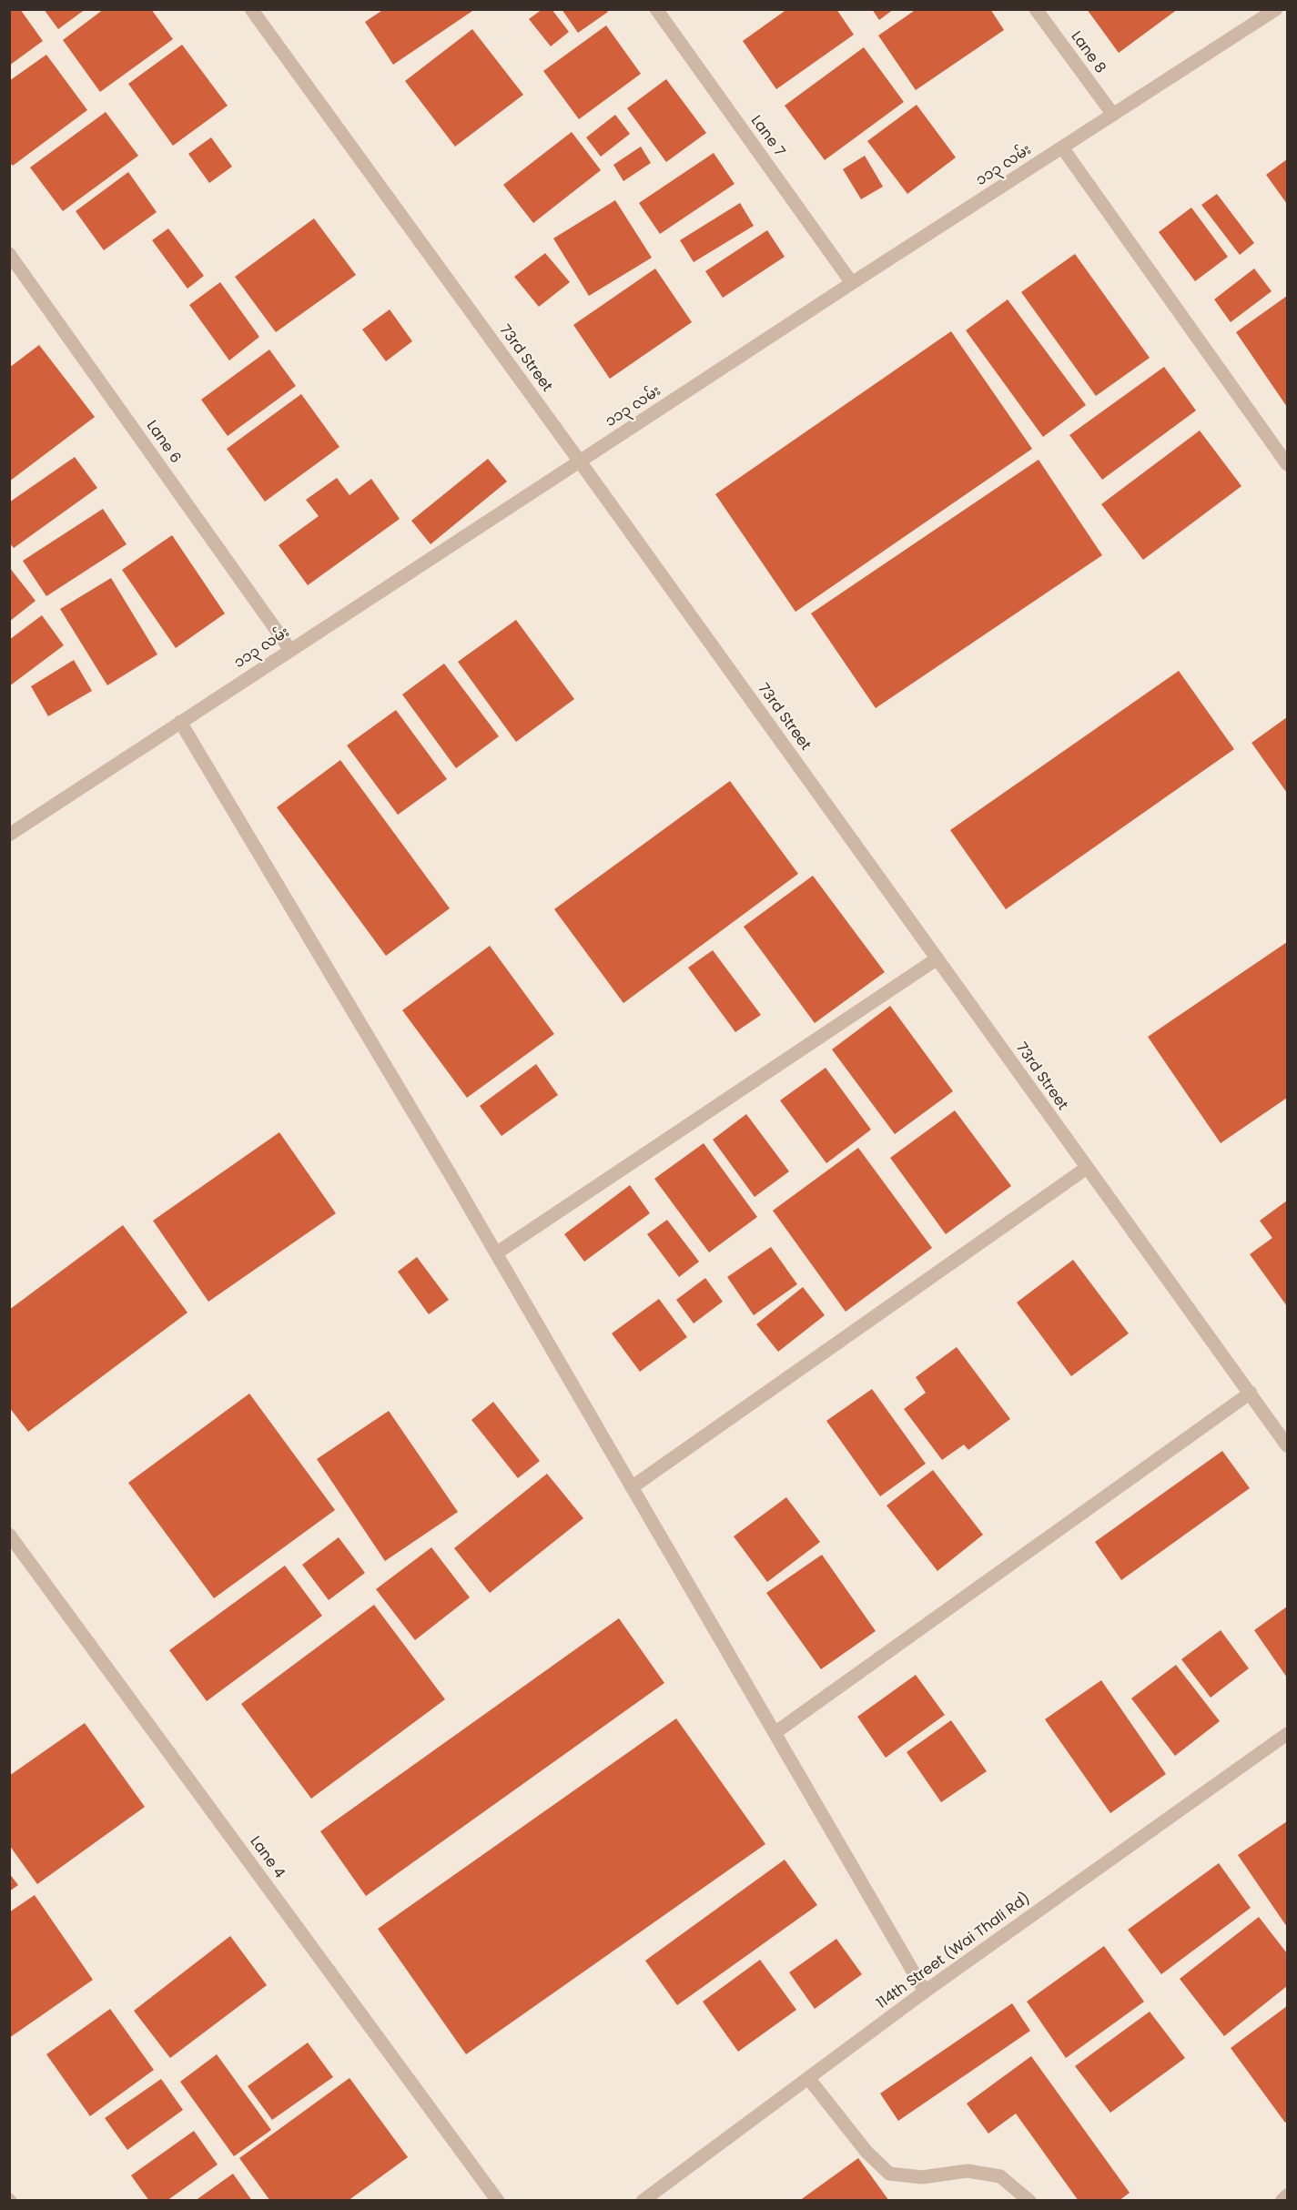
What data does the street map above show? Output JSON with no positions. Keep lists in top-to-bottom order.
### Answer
{
  "streets": {
    "street": [
      "Lane 8",
      "Lane 7",
      "၁၁၃ လမ်း",
      "73rd Street",
      "Lane 6",
      "Lane 4",
      "114th Street (Wai Thali Rd)"
    ]
  },
  "crossings": [
    ["Lane 8", "၁၁၃ လမ်း"],
    ["Lane 7", "၁၁၃ လမ်း"],
    ["၁၁၃ လမ်း", "73rd Street"],
    ["၁၁၃ လမ်း", "Lane 6"]
  ]
}
